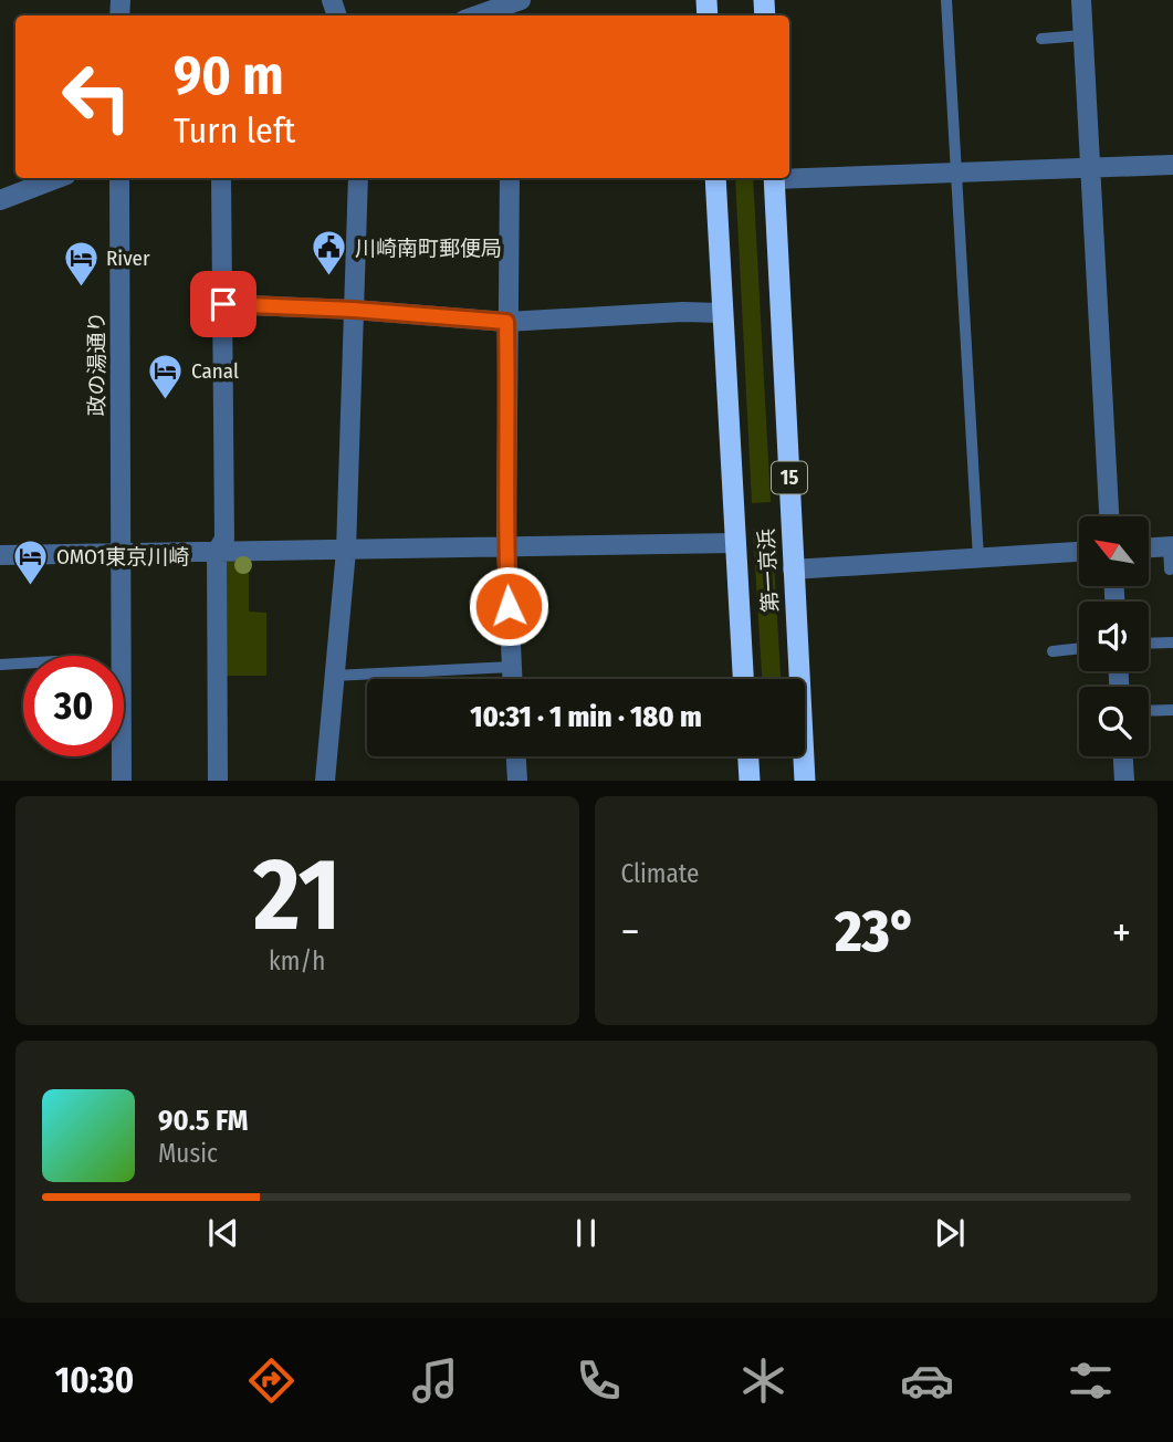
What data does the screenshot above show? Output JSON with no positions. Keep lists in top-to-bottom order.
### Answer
{
  "streets": {
    "highway": ["15", "第一京浜"],
    "street": ["政の湯通り"]
  },
  "places": {
    "public building": ["川崎南町郵便局"],
    "hotel": ["River", "Canal", "OMO1東京川崎"]
  },
  "north": "top left",
  "page": {
    "turn": ["90 m", "Turn left"],
    "limit": "30",
    "trip": "10:31 · 1 min · 180 m",
    "tile": [
      ["21", "km/h"],
      "Climate"
    ],
    "heat": ["−", "23°", "+"],
    "song": ["90.5 FM", "Music"],
    "tabs": "10:30"
  }
}
